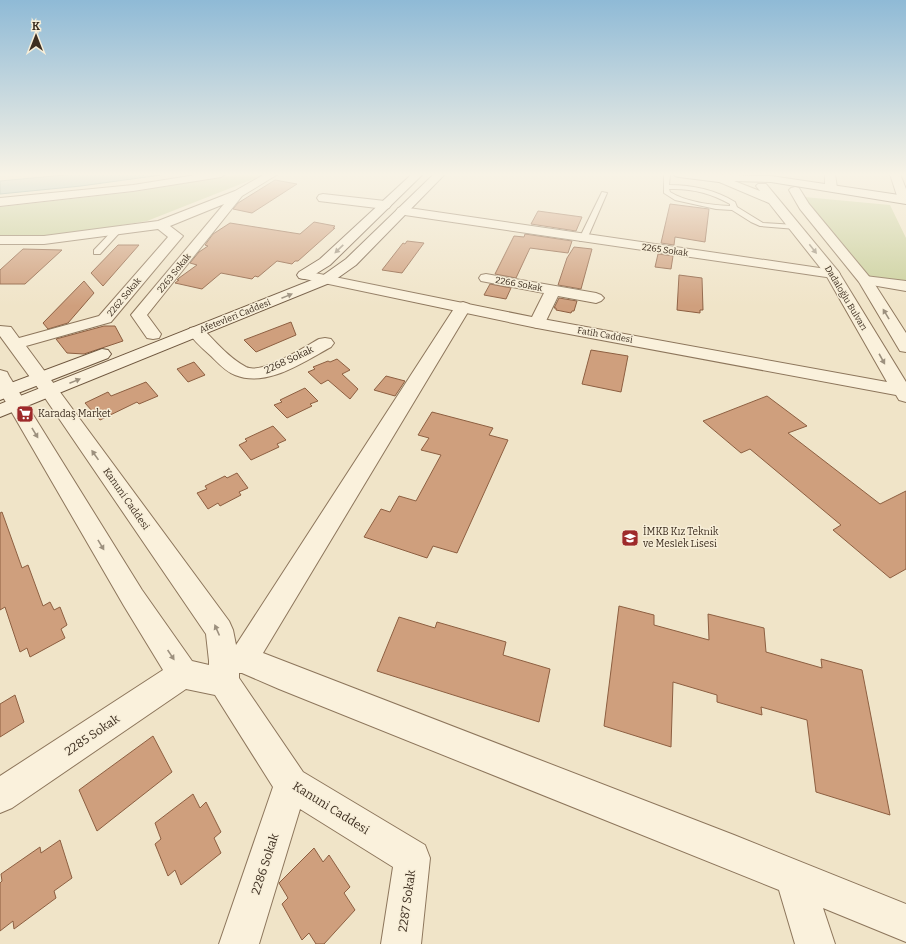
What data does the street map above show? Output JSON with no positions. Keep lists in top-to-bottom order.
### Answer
{
  "streets": {
    "street": [
      "2265 Sokak",
      "2263 Sokak",
      "2266 Sokak",
      "2262 Sokak",
      "Dadaloğlu Bulvarı",
      "Afetevleri Caddesi",
      "Fatih Caddesi",
      "2268 Sokak",
      "Kanuni Caddesi",
      "2285 Sokak",
      "2286 Sokak",
      "2287 Sokak"
    ]
  },
  "crossings": [
    ["2265 Sokak", "Dadaloğlu Bulvarı"],
    ["2266 Sokak", "Fatih Caddesi"],
    ["2262 Sokak", "Kanuni Caddesi"],
    ["Dadaloğlu Bulvarı", "Fatih Caddesi"],
    ["Afetevleri Caddesi", "Fatih Caddesi"],
    ["Afetevleri Caddesi", "2268 Sokak"],
    ["Afetevleri Caddesi", "Kanuni Caddesi"],
    ["Kanuni Caddesi", "2286 Sokak"],
    ["Kanuni Caddesi", "2287 Sokak"]
  ],
  "places": {
    "supermarket": ["Karadaş Market"],
    "school or university": ["İMKB Kız Teknik ve Meslek Lisesi"]
  },
  "north": "top"
}
